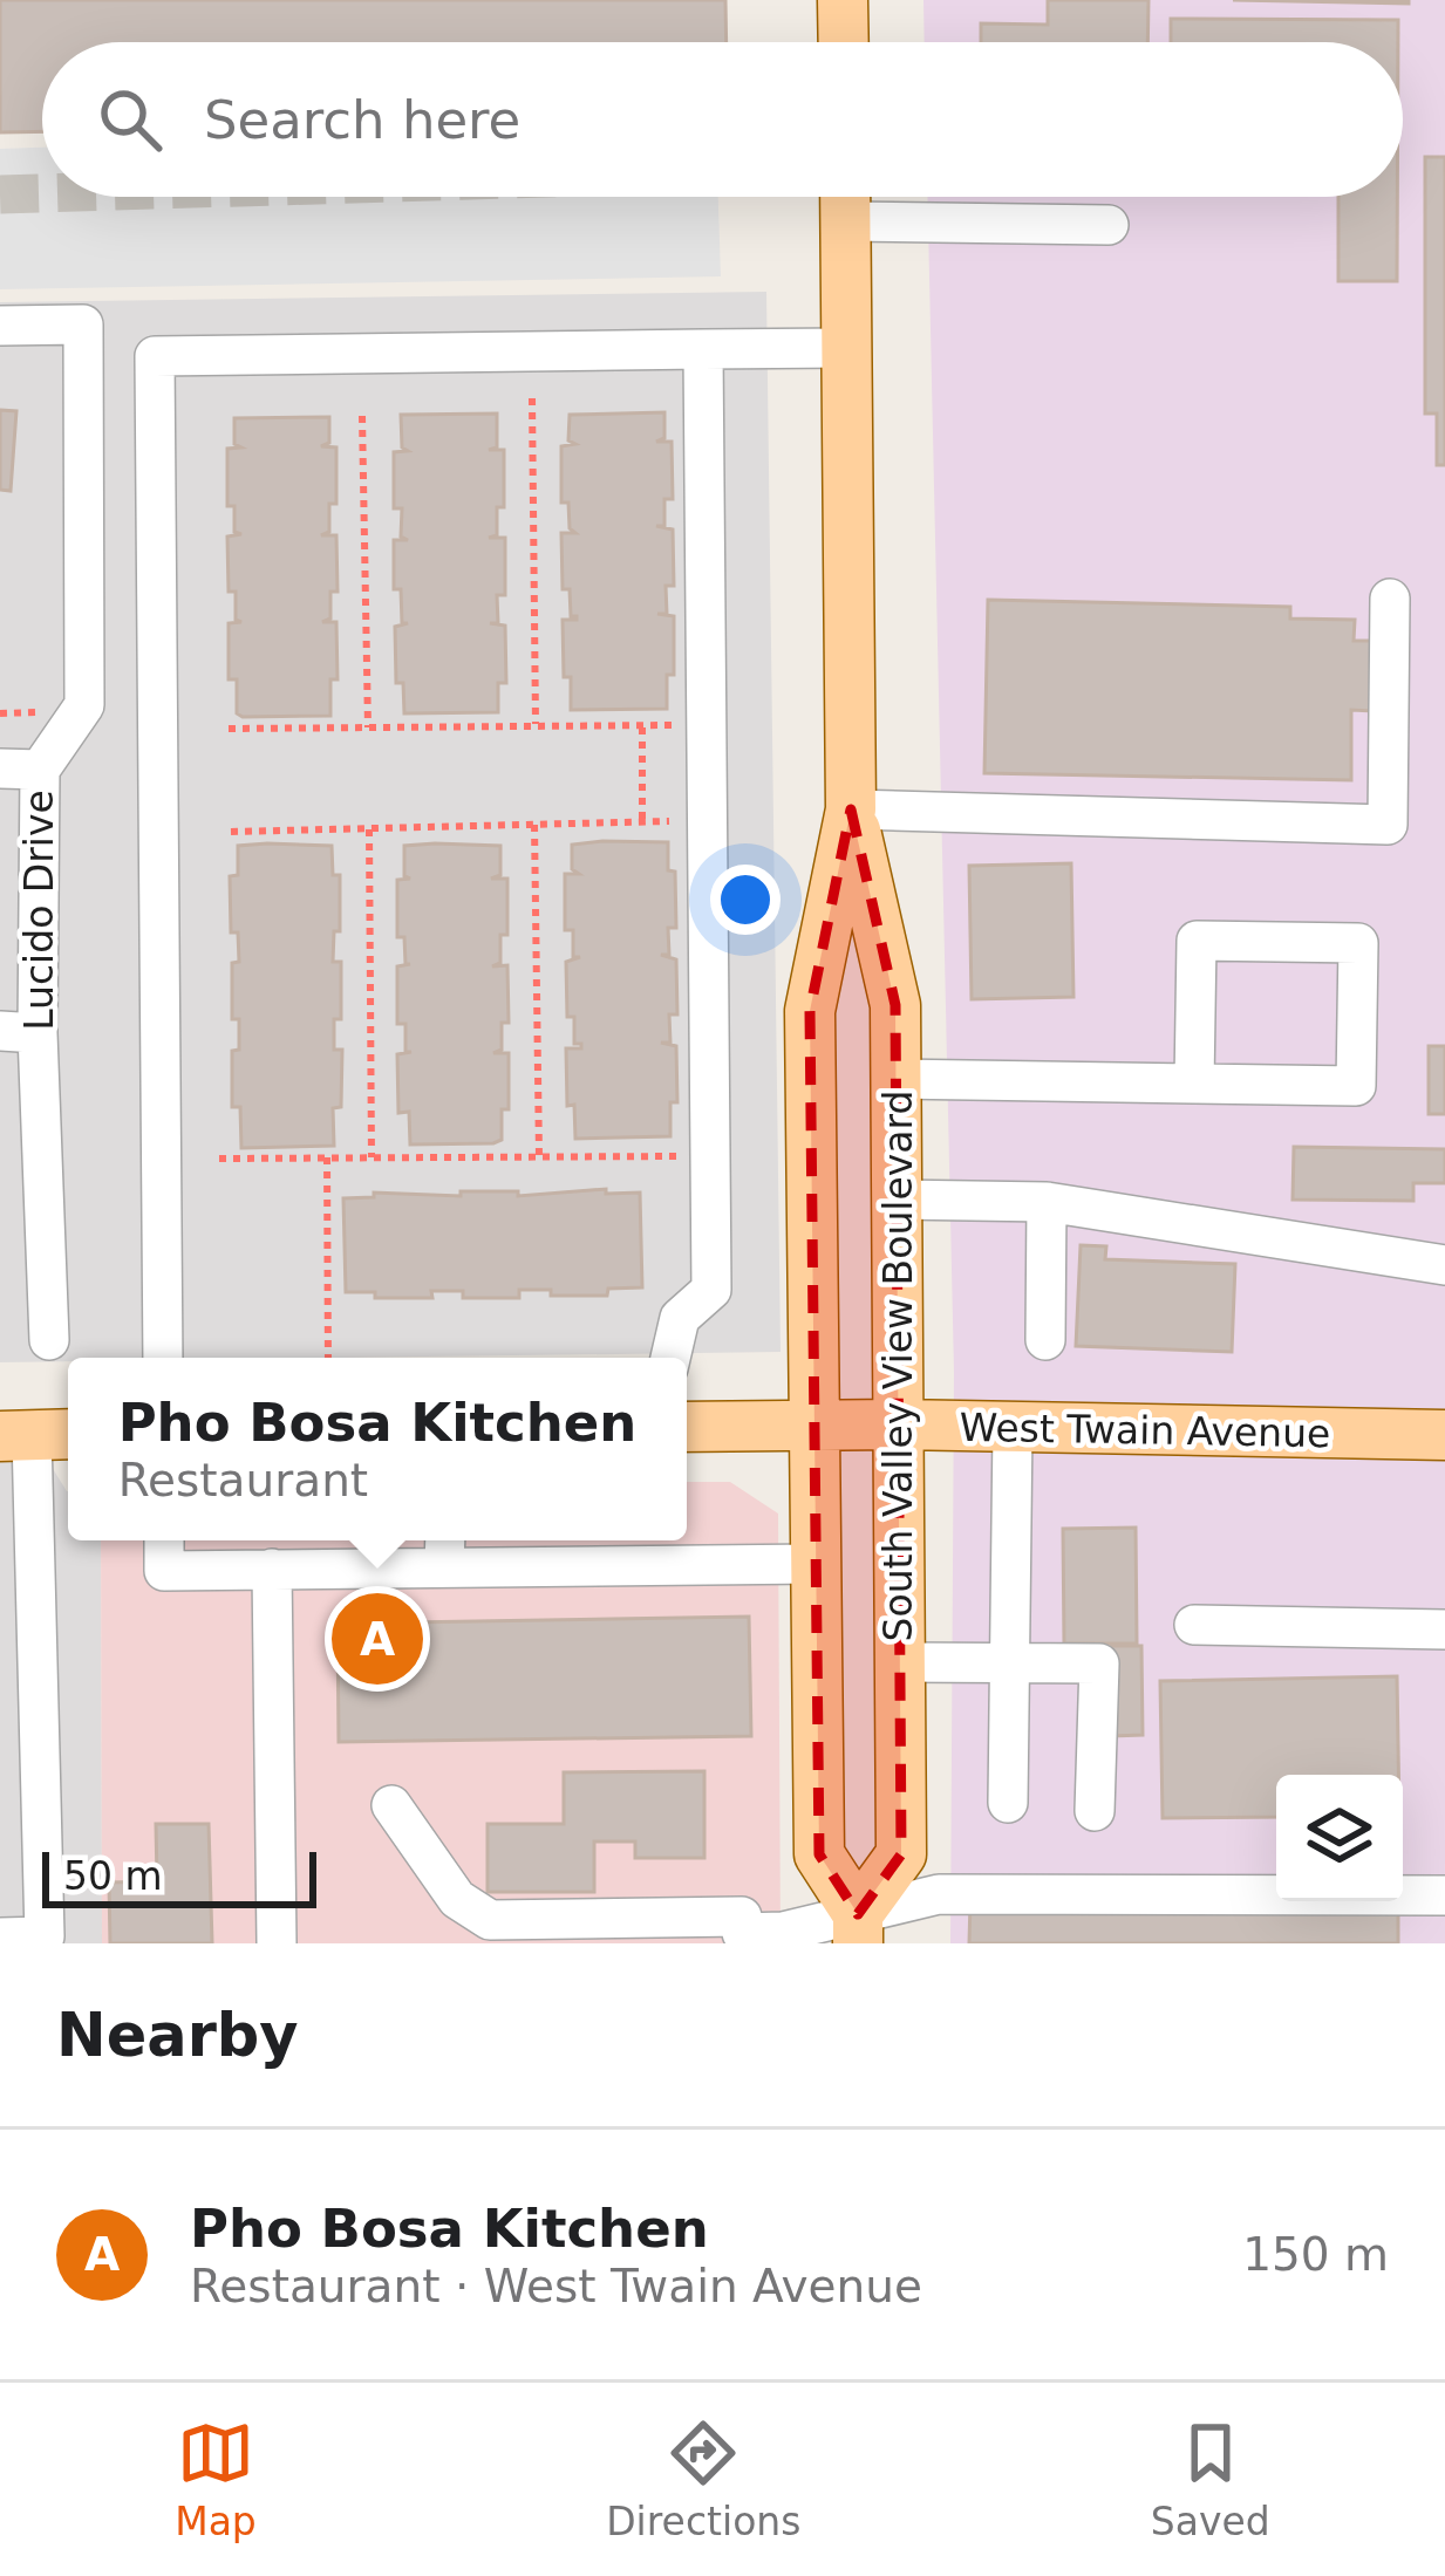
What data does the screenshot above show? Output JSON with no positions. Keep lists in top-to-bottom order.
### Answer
{
  "streets": {
    "main road": ["South Valley View Boulevard", "West Twain Avenue"],
    "street": ["Lucido Drive"]
  },
  "crossings": [
    ["South Valley View Boulevard", "West Twain Avenue"]
  ],
  "scale_bar": "50 m",
  "page": {
    "search": "Search here",
    "popup": ["Pho Bosa Kitchen", "Restaurant"],
    "pins": "A",
    "scale": "50 m",
    "heading": "Nearby",
    "list": [
      {
        "mark": "A",
        "name": "Pho Bosa Kitchen",
        "note": "Restaurant · West Twain Avenue",
        "value": "150 m"
      }
    ],
    "nav": ["Map", "Directions", "Saved"]
  }
}
